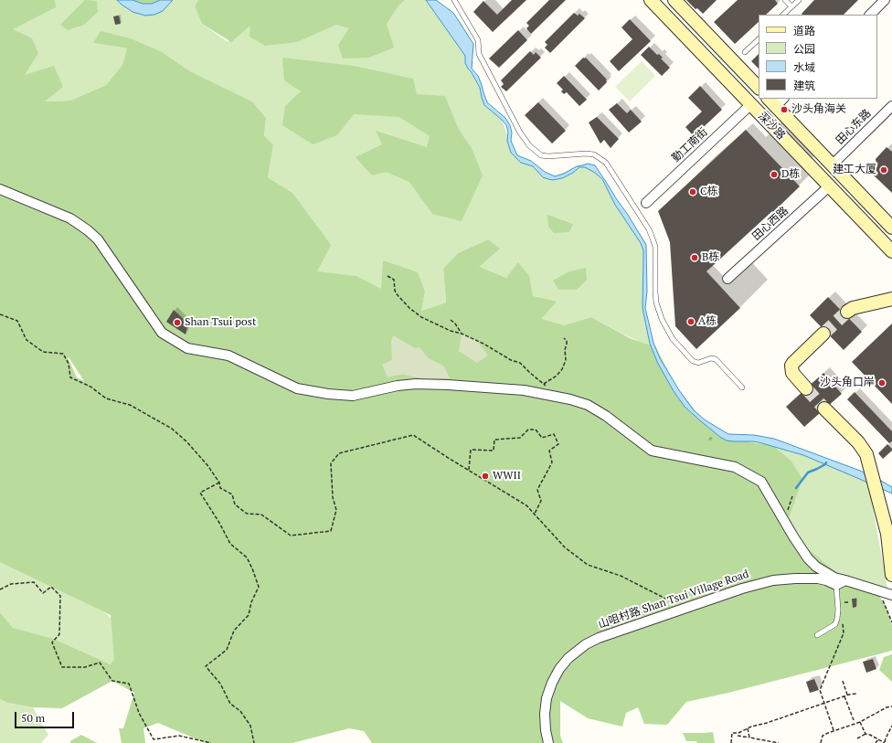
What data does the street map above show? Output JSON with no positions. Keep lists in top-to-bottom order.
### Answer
{
  "streets": {
    "main road": ["深沙路"],
    "street": [
      "田心东路",
      "勤工南街",
      "田心西路",
      "山咀村路 Shan Tsui Village Road"
    ]
  },
  "crossings": [
    ["深沙路", "田心东路"],
    ["深沙路", "勤工南街"],
    ["深沙路", "田心西路"]
  ],
  "places": [
    "沙头角海关",
    "建工大厦",
    "D栋",
    "C栋",
    "B栋",
    "A栋",
    "Shan Tsui post",
    "沙头角口岸",
    "WWII"
  ],
  "legend": [
    "道路",
    "公园",
    "水域",
    "建筑"
  ],
  "scale_bar": "50 m"
}
